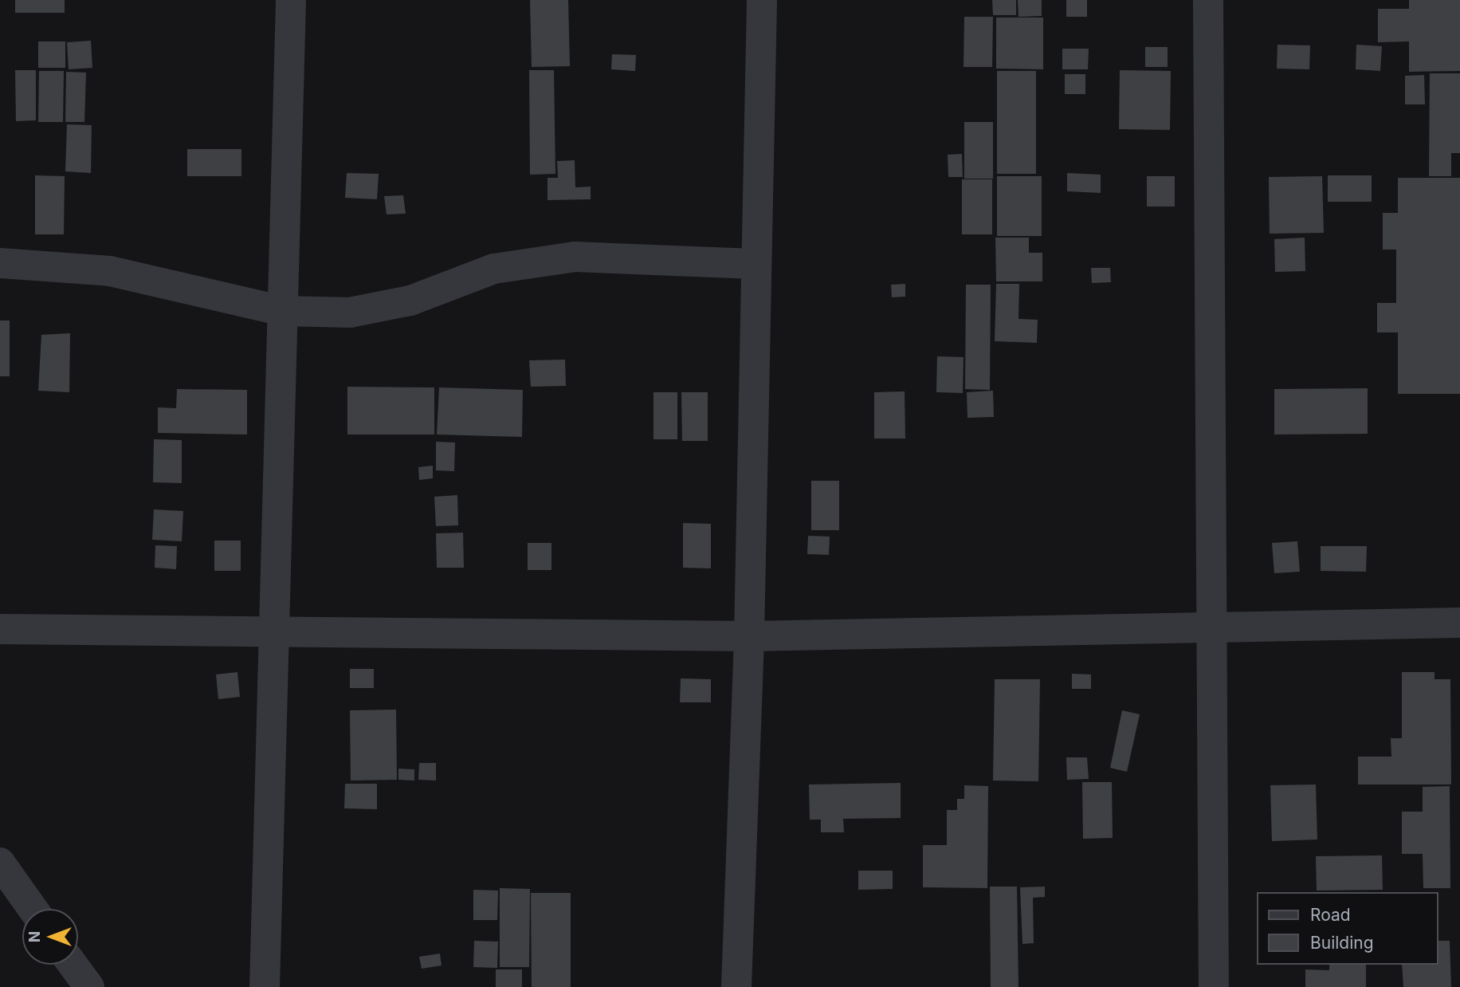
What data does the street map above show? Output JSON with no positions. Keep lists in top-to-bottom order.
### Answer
{
  "legend": ["Road", "Building"],
  "north": "left"
}
